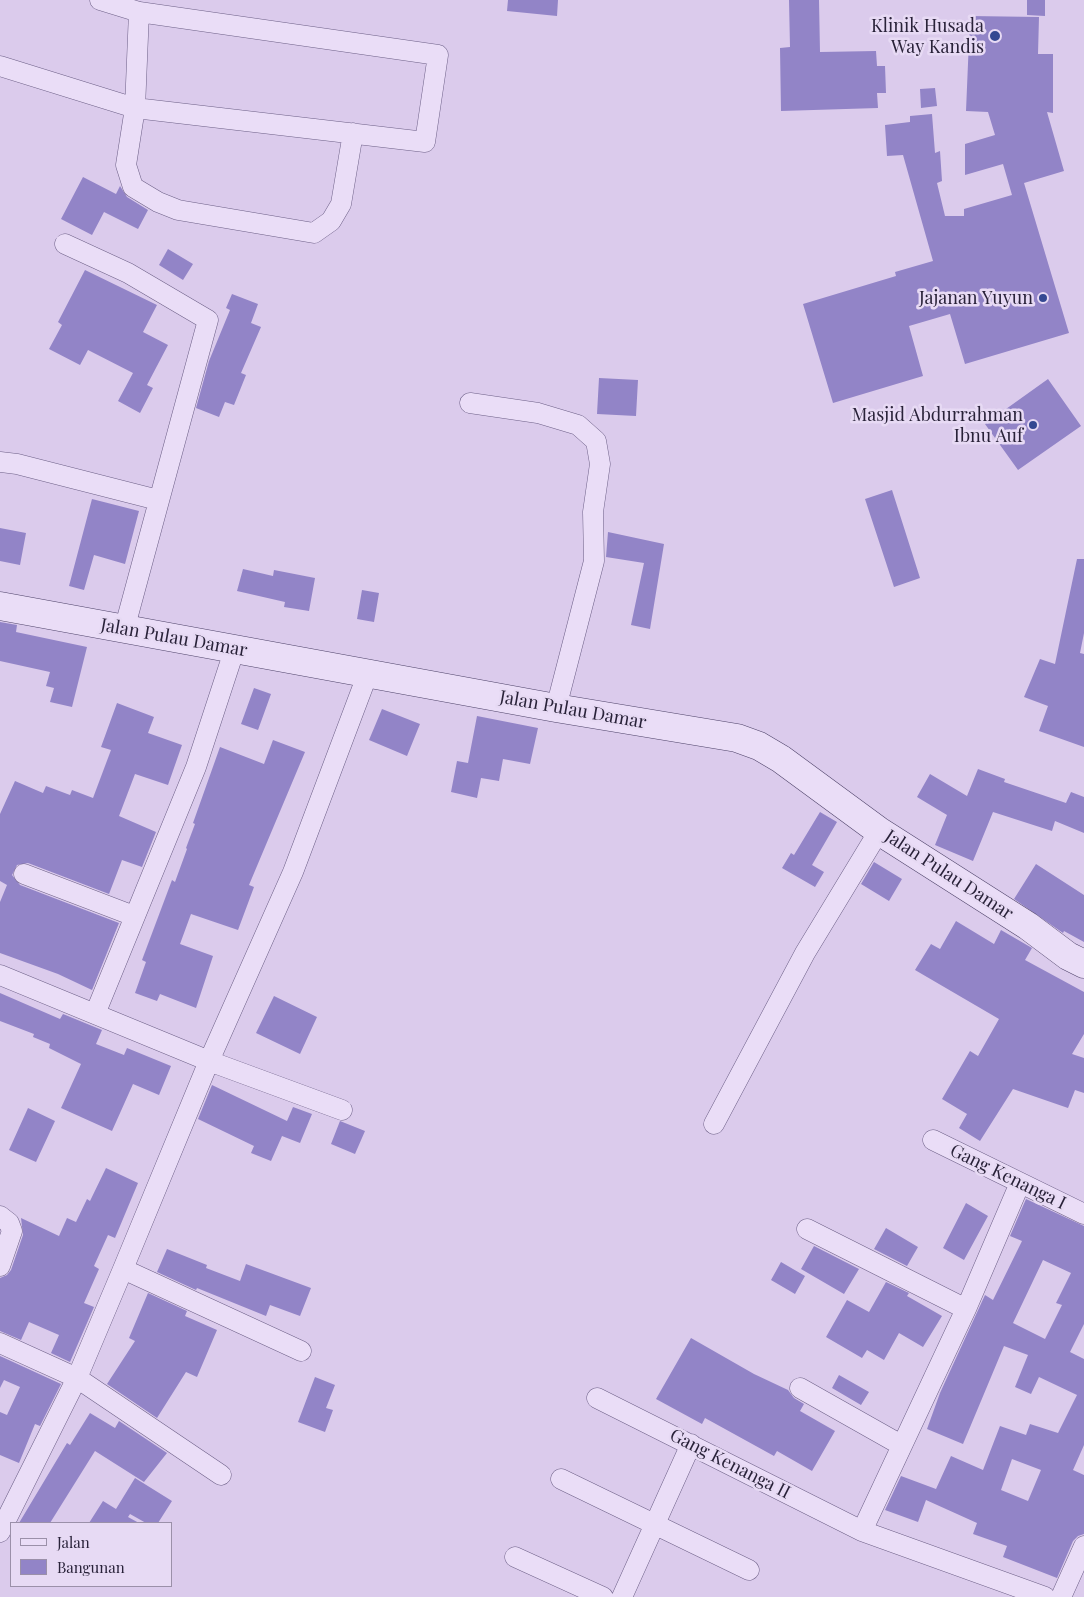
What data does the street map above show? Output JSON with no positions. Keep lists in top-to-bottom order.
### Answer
{
  "streets": {
    "street": ["Jalan Pulau Damar", "Gang Kenanga I", "Gang Kenanga II"]
  },
  "places": ["Klinik Husada Way Kandis", "Jajanan Yuyun", "Masjid Abdurrahman Ibnu Auf"],
  "legend": ["Jalan", "Bangunan"]
}
